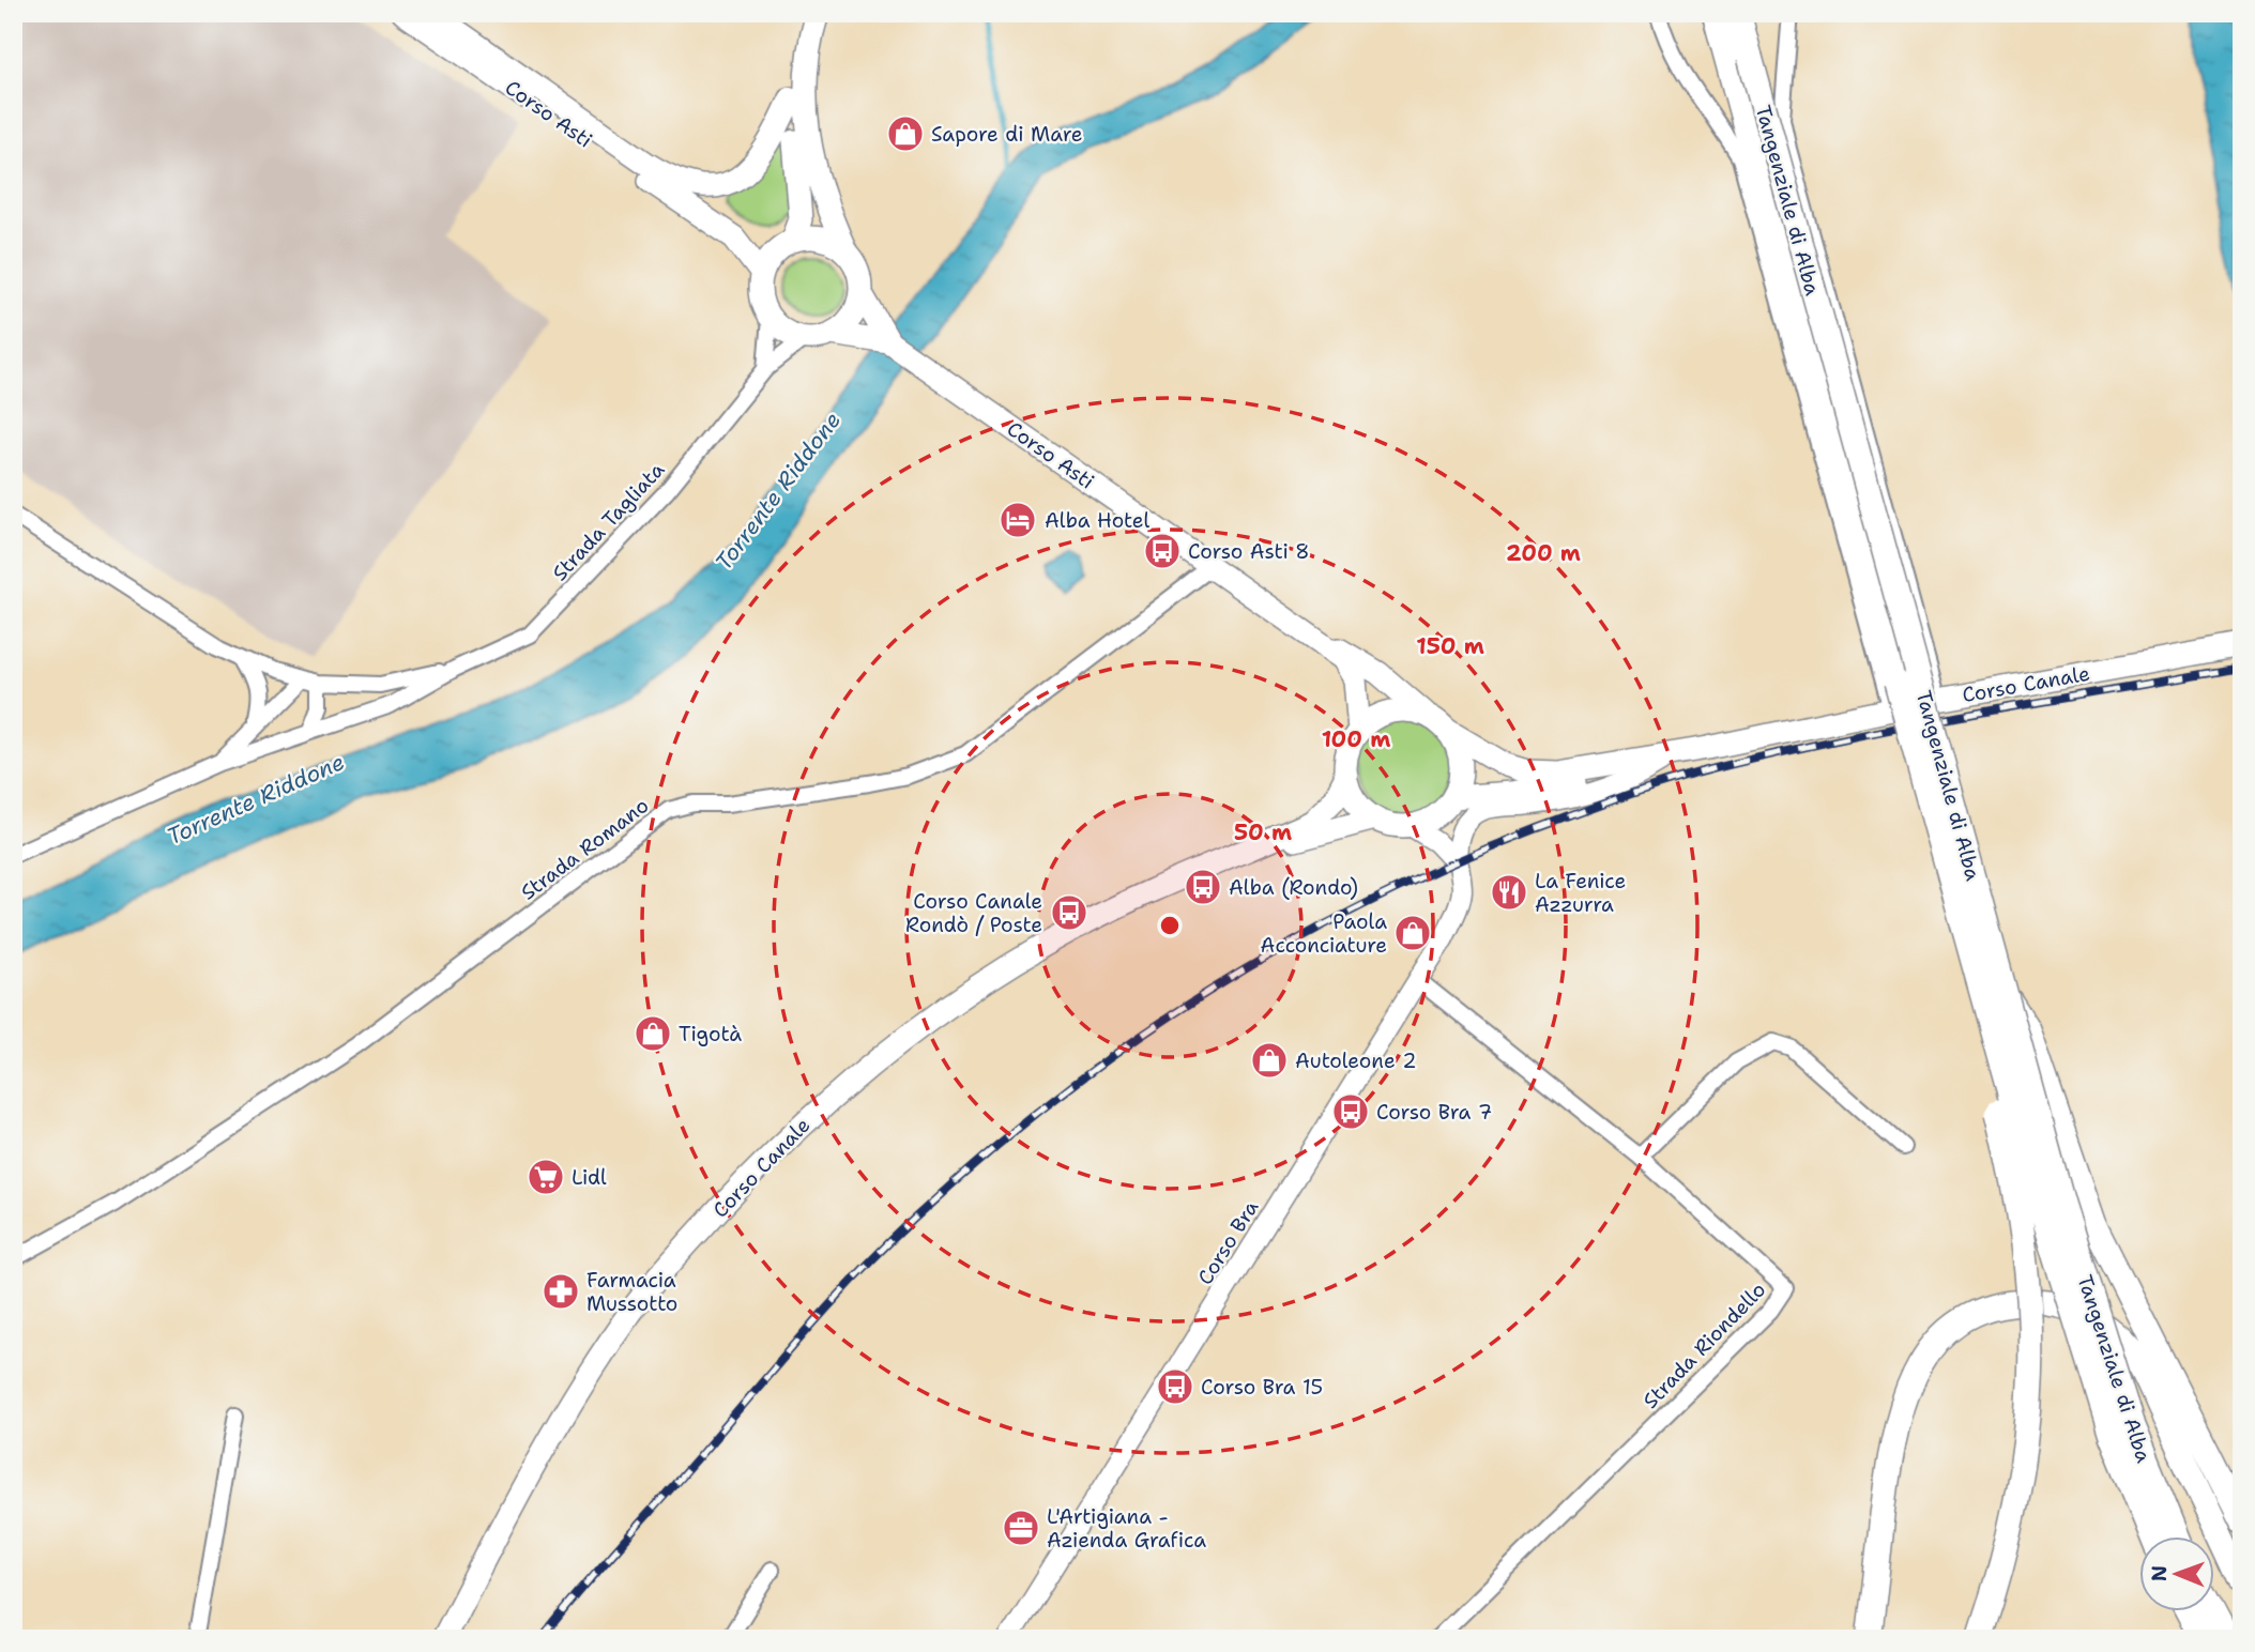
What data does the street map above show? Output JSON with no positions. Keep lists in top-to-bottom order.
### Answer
{
  "streets": {
    "highway": ["Tangenziale di Alba"],
    "main road": ["Corso Asti", "Corso Canale"],
    "street": [
      "Strada Tagliata",
      "Strada Romano",
      "Corso Bra",
      "Strada Riondello"
    ]
  },
  "crossings": [
    ["Corso Asti", "Corso Canale"],
    ["Corso Asti", "Strada Romano"],
    ["Corso Canale", "Corso Bra"],
    ["Corso Bra", "Strada Riondello"]
  ],
  "water": ["Torrente Riddone"],
  "places": {
    "shop": [
      "Sapore di Mare",
      "Paola Acconciature",
      "Tigotà",
      "Autoleone 2"
    ],
    "hotel": ["Alba Hotel"],
    "bus stop": [
      "Corso Asti 8",
      "Alba (Rondo)",
      "Corso Canale Rondò / Poste",
      "Corso Bra 7",
      "Corso Bra 15"
    ],
    "restaurant": ["La Fenice Azzurra"],
    "supermarket": ["Lidl"],
    "pharmacy": ["Farmacia Mussotto"],
    "office": ["L'Artigiana - Azienda Grafica"]
  },
  "north": "left",
  "rings": [
    "200 m",
    "150 m",
    "100 m",
    "50 m"
  ]
}
